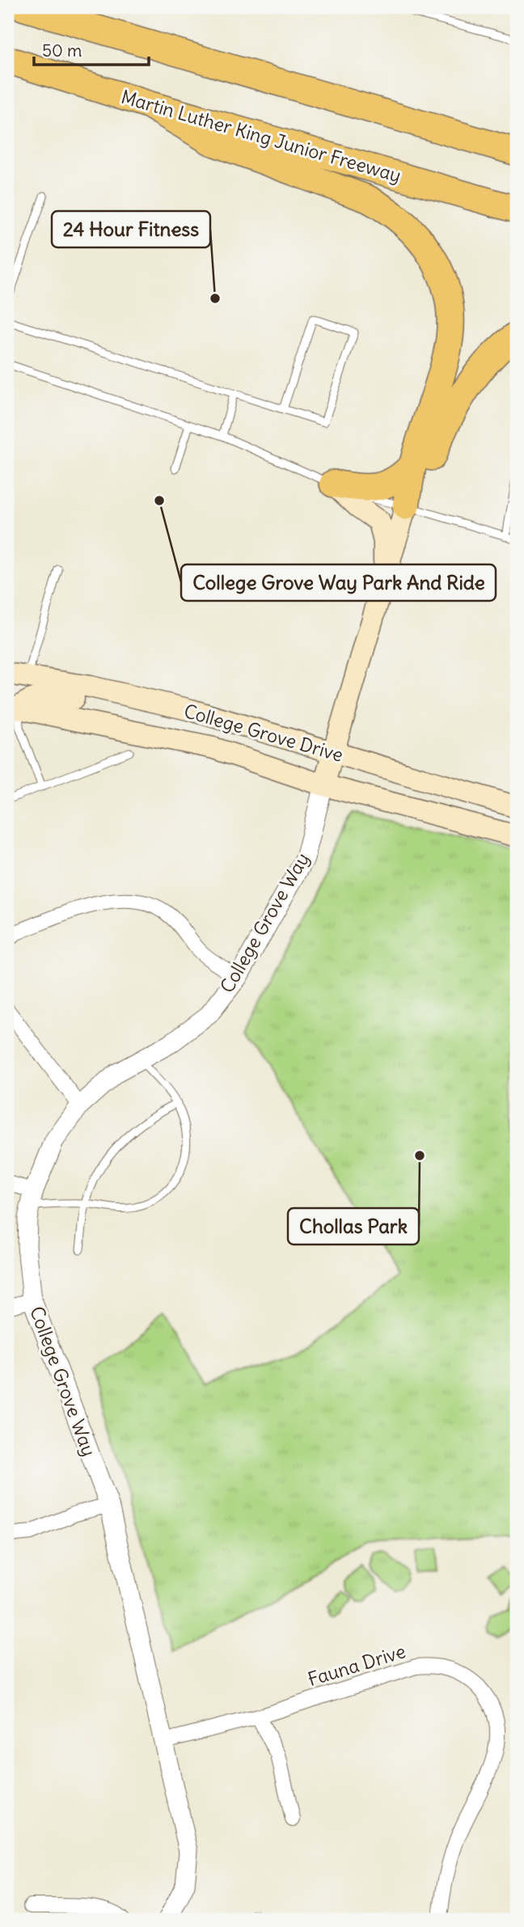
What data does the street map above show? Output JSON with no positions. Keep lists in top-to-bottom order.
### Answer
{
  "streets": {
    "highway": ["Martin Luther King Junior Freeway"],
    "main road": ["College Grove Drive", "College Grove Way"],
    "street": ["Fauna Drive"]
  },
  "crossings": [
    ["College Grove Drive", "College Grove Way"],
    ["College Grove Way", "Fauna Drive"]
  ],
  "places": ["24 Hour Fitness", "College Grove Way Park And Ride", "Chollas Park"],
  "scale_bar": "50 m"
}
